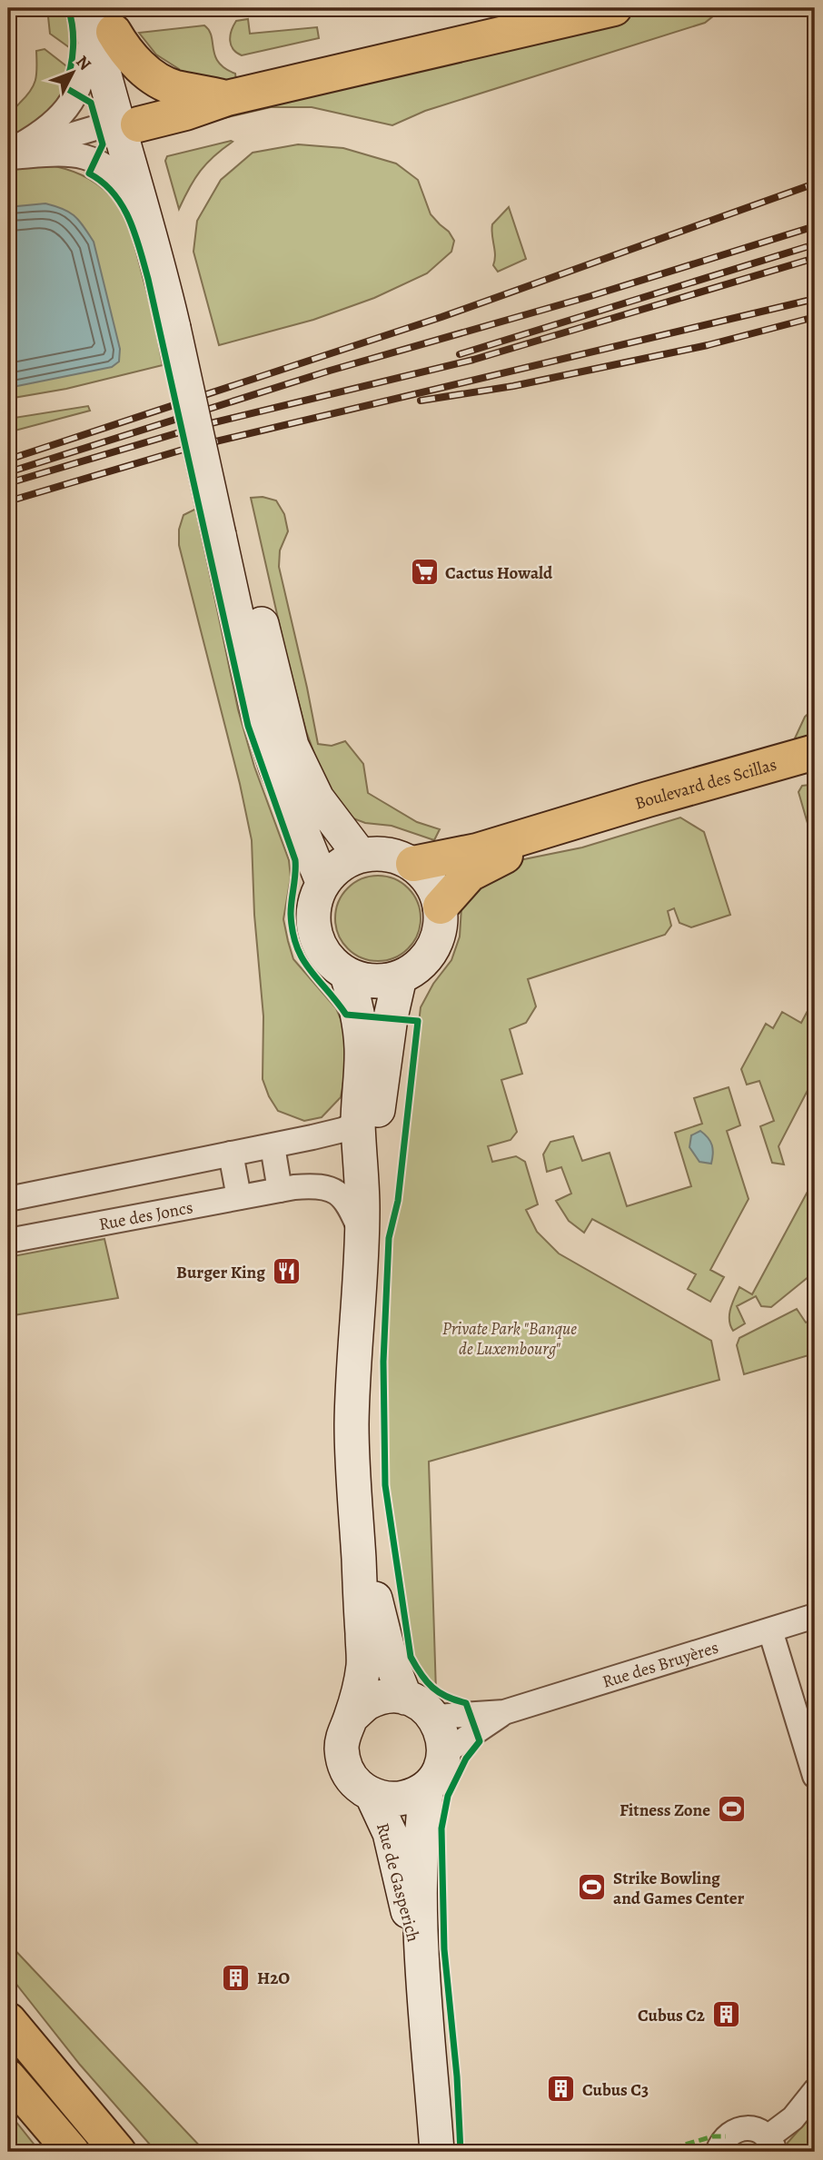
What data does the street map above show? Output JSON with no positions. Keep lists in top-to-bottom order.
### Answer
{
  "streets": {
    "main road": ["Boulevard des Scillas", "Rue de Gasperich"],
    "street": ["Rue des Joncs", "Rue des Bruyères"]
  },
  "parks": ["Private Park \"Banque de Luxembourg\""],
  "places": {
    "supermarket": ["Cactus Howald"],
    "restaurant": ["Burger King"],
    "sports": ["Fitness Zone", "Strike Bowling and Games Center"],
    "building": ["H2O", "Cubus C2", "Cubus C3"]
  },
  "north": "top right"
}
